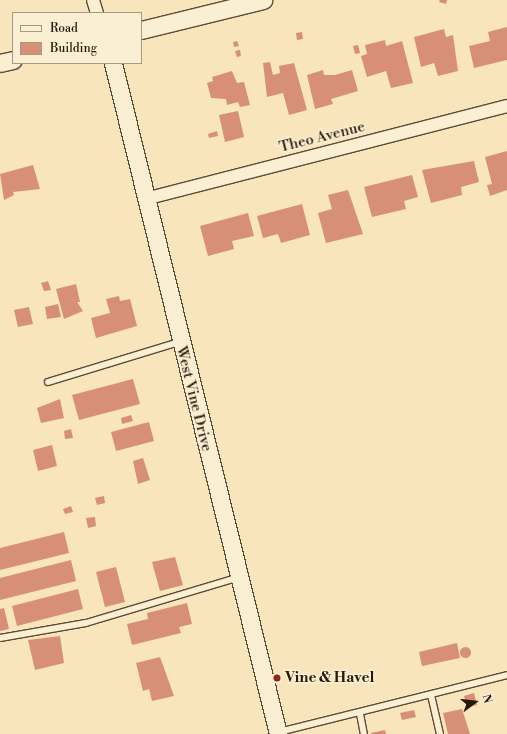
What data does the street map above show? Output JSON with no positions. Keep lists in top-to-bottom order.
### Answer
{
  "streets": {
    "street": ["Theo Avenue", "West Vine Drive"]
  },
  "crossings": [
    ["Theo Avenue", "West Vine Drive"]
  ],
  "places": ["Vine & Havel"],
  "legend": ["Road", "Building"],
  "north": "right"
}
